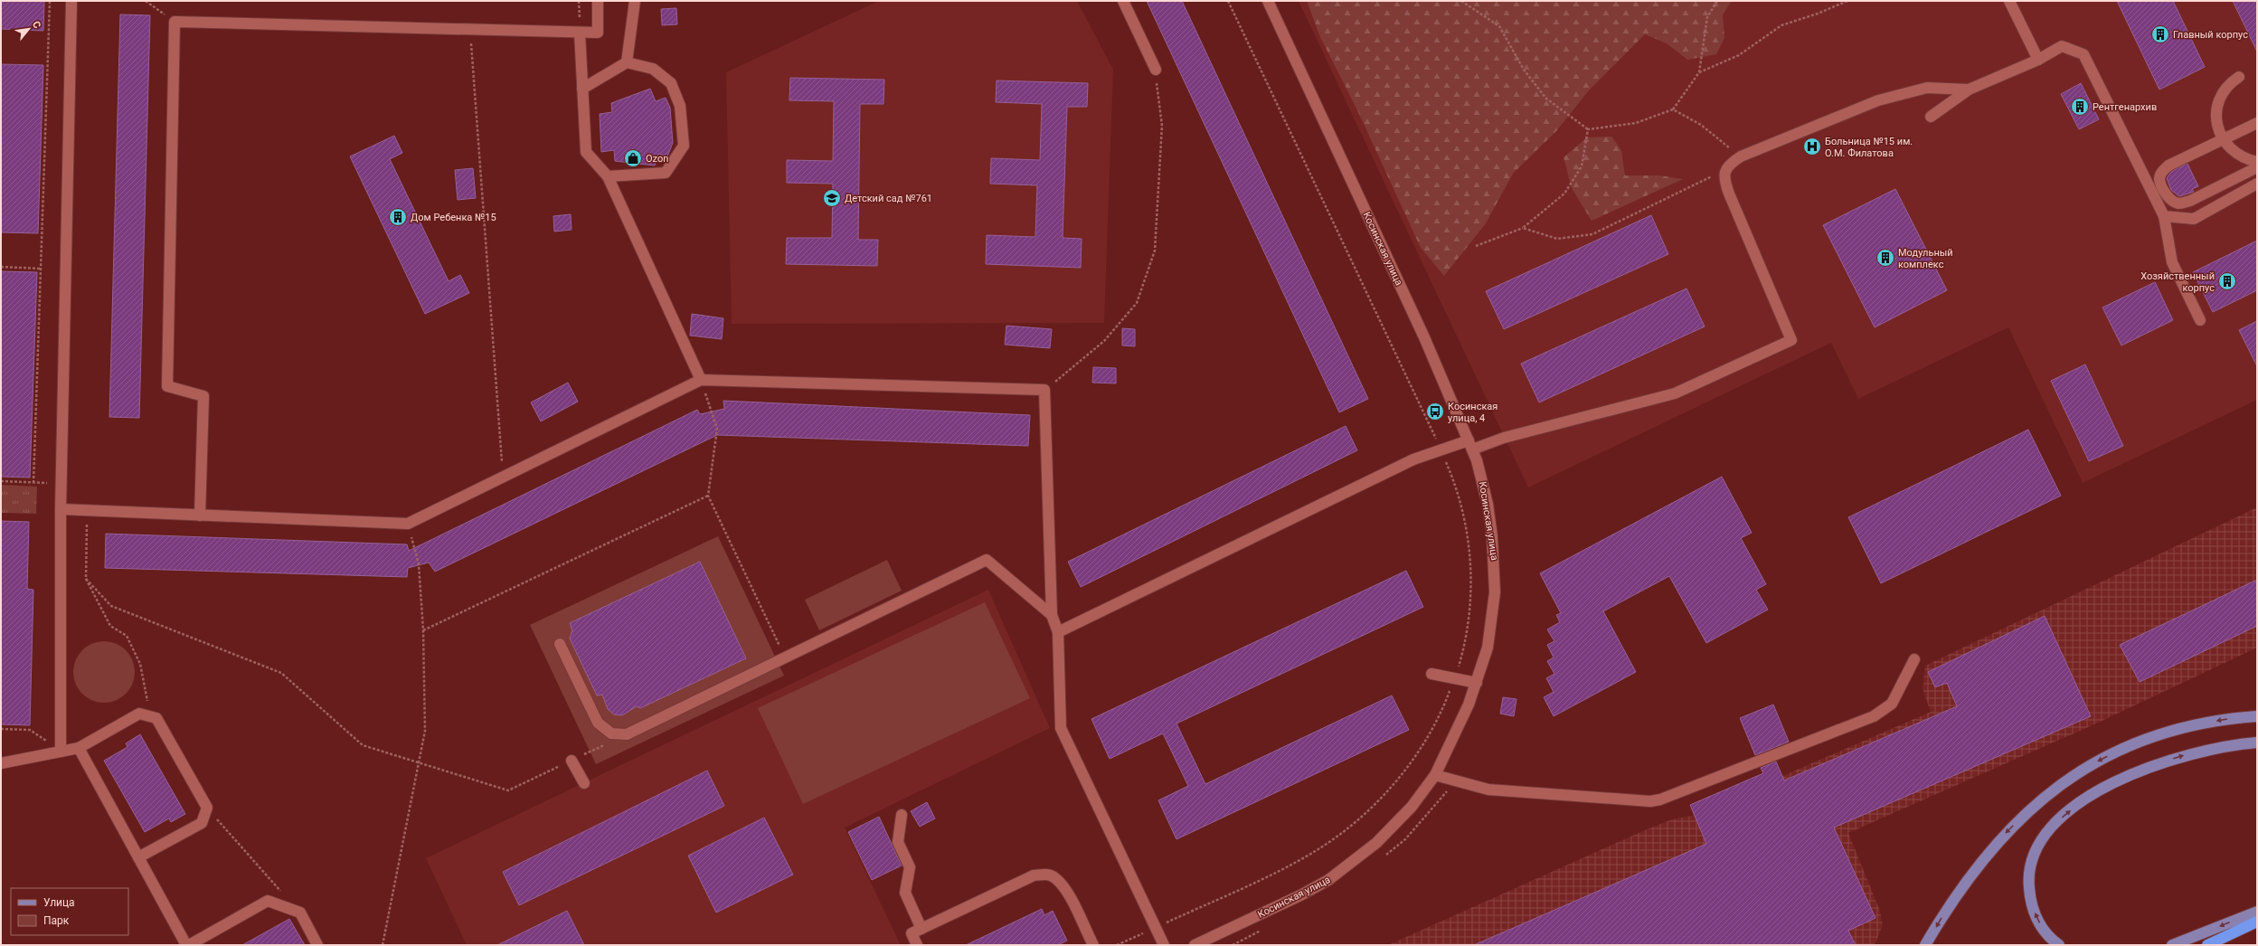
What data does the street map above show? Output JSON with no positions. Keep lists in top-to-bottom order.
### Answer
{
  "streets": {
    "street": ["Косинская улица"]
  },
  "places": {
    "building": [
      "Главный корпус",
      "Рентгенархив",
      "Дом Ребенка №15",
      "Модульный комплекс",
      "Хозяйственный корпус"
    ],
    "hospital": ["Больница №15 им. О.М. Филатова"],
    "shop": ["Ozon"],
    "school or university": ["Детский сад №761"],
    "bus stop": ["Косинская улица, 4"]
  },
  "legend": ["Улица", "Парк"],
  "north": "top right"
}
